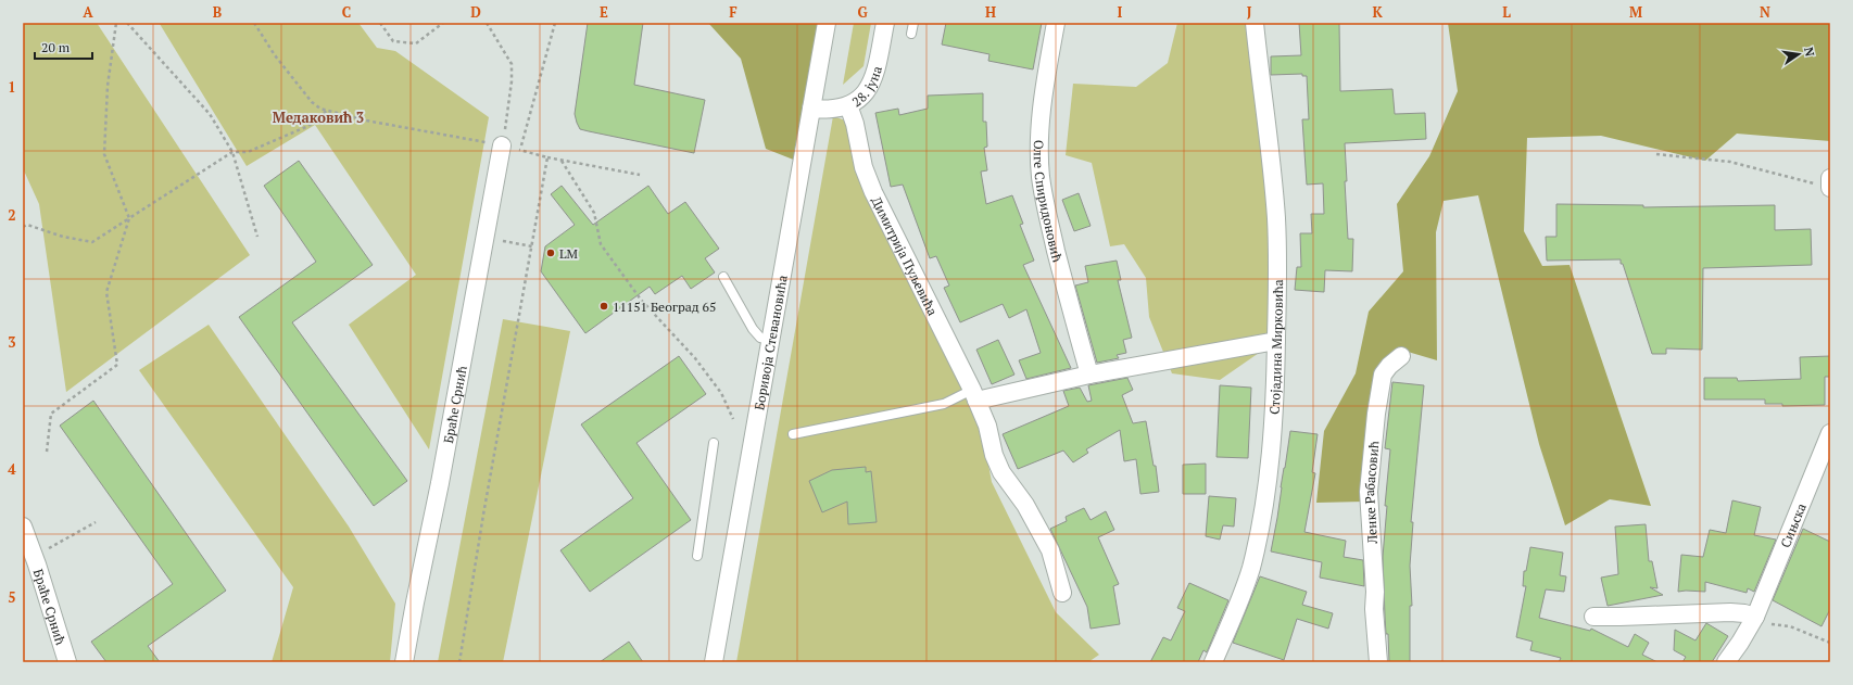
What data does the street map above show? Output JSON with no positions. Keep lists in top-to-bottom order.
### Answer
{
  "streets": {
    "street": [
      "28. јуна",
      "Олге Спиридоновић",
      "Димитрија Пуљевића",
      "Боривоја Стевановића",
      "Стојадина Мирковића",
      "Браће Срнић",
      "Ленке Рабасовић",
      "Сињска"
    ]
  },
  "crossings": [
    ["28. јуна", "Димитрија Пуљевића"],
    ["28. јуна", "Боривоја Стевановића"]
  ],
  "districts": ["Медаковић 3"],
  "places": ["LM", "11151 Београд 65"],
  "scale_bar": "20 m",
  "north": "right",
  "grid": {
    "columns": [
      "A",
      "B",
      "C",
      "D",
      "E",
      "F",
      "G",
      "H",
      "I",
      "J",
      "K",
      "L",
      "M",
      "N"
    ],
    "rows": [
      "1",
      "2",
      "3",
      "4",
      "5"
    ]
  }
}
